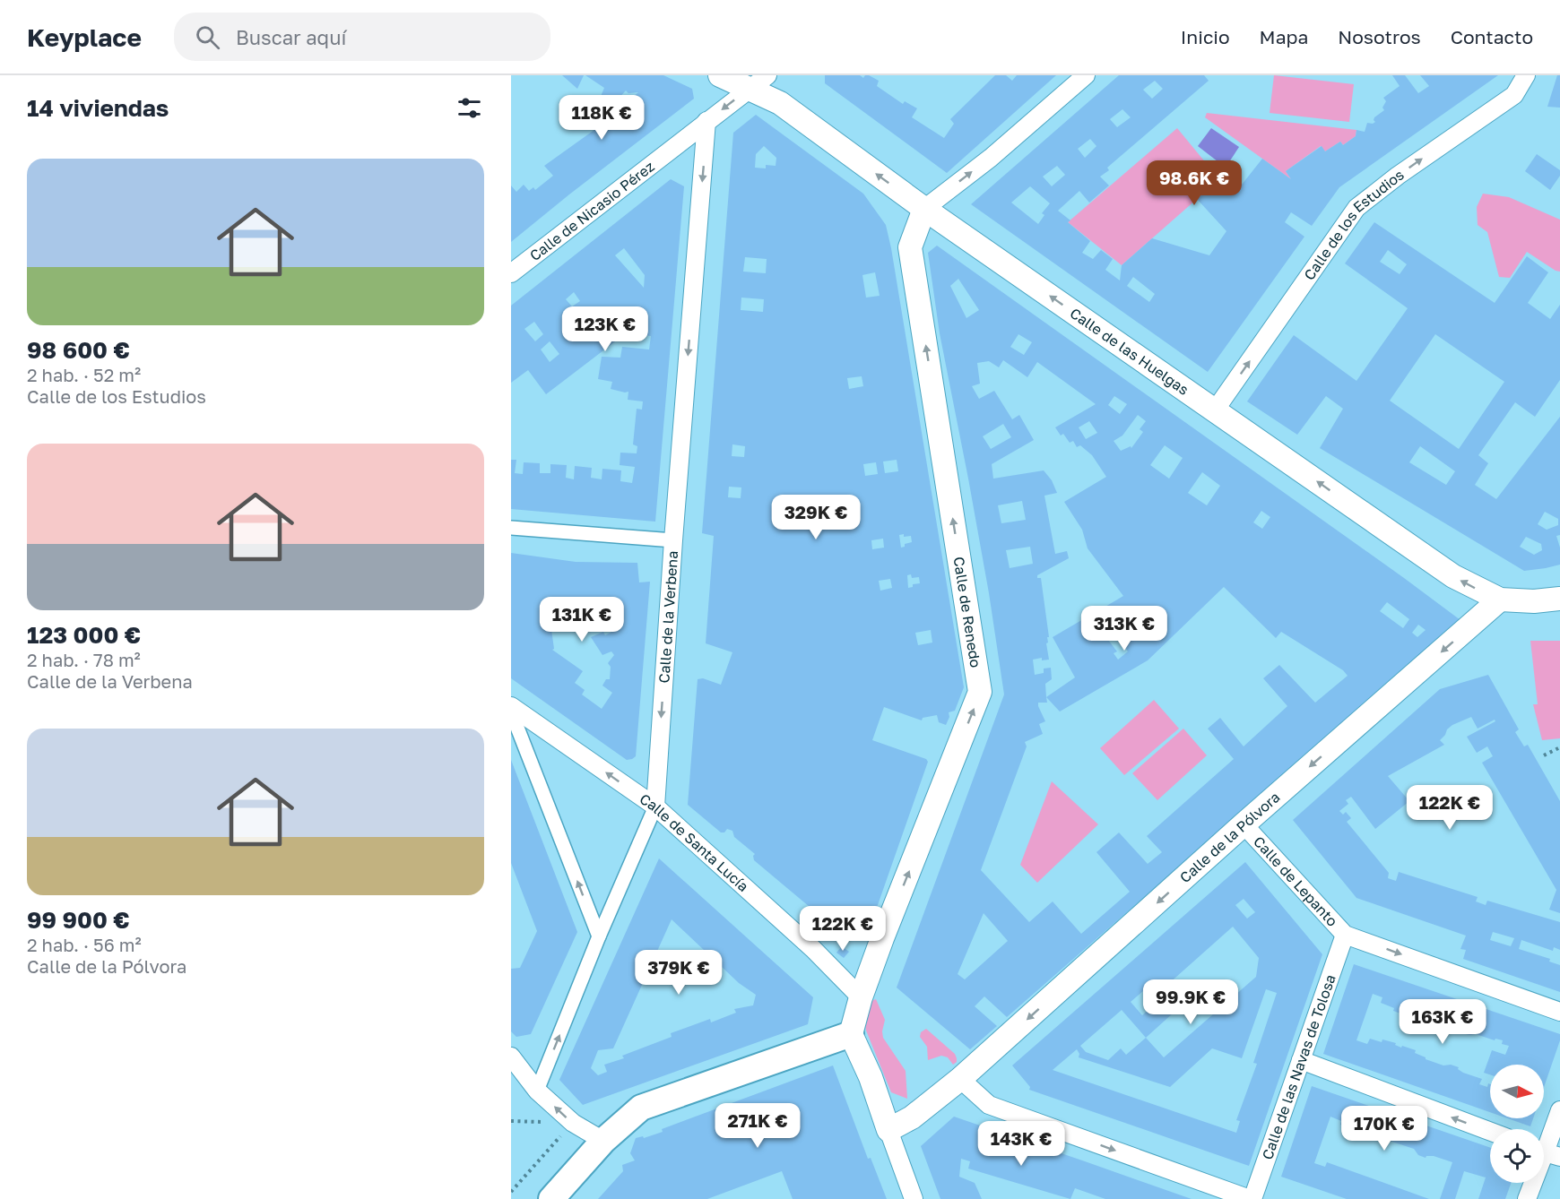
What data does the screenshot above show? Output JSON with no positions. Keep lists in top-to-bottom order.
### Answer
{
  "streets": {
    "street": [
      "Calle de Nicasio Pérez",
      "Calle de los Estudios",
      "Calle de las Huelgas",
      "Calle de Renedo",
      "Calle de la Verbena",
      "Calle de la Pólvora",
      "Calle de Santa Lucía",
      "Calle de Lepanto",
      "Calle de las Navas de Tolosa"
    ]
  },
  "crossings": [
    ["Calle de Nicasio Pérez", "Calle de las Huelgas"],
    ["Calle de Nicasio Pérez", "Calle de la Verbena"],
    ["Calle de los Estudios", "Calle de las Huelgas"],
    ["Calle de las Huelgas", "Calle de Renedo"],
    ["Calle de las Huelgas", "Calle de la Pólvora"],
    ["Calle de Renedo", "Calle de Santa Lucía"],
    ["Calle de la Verbena", "Calle de Santa Lucía"],
    ["Calle de la Pólvora", "Calle de Lepanto"],
    ["Calle de Lepanto", "Calle de las Navas de Tolosa"]
  ],
  "one_way": [
    "Calle de los Estudios",
    "Calle de las Huelgas",
    "Calle de Renedo",
    "Calle de la Pólvora",
    "Calle de Santa Lucía"
  ],
  "north": "right",
  "page": {
    "header": "Keyplace",
    "search": "Buscar aquí",
    "nav": [
      "Inicio",
      "Mapa",
      "Nosotros",
      "Contacto"
    ],
    "heading": "14 viviendas",
    "price": [
      "118K €",
      "98.6K €",
      "123K €",
      "329K €",
      "131K €",
      "313K €",
      "122K €",
      "122K €",
      "379K €",
      "99.9K €",
      "163K €",
      "271K €",
      "170K €",
      "143K €"
    ],
    "list": [
      {
        "name": "98 600 €",
        "note": "2 hab. · 52 m² · Calle de los Estudios"
      },
      {
        "name": "123 000 €",
        "note": "2 hab. · 78 m² · Calle de la Verbena"
      },
      {
        "name": "99 900 €",
        "note": "2 hab. · 56 m² · Calle de la Pólvora"
      }
    ]
  }
}
